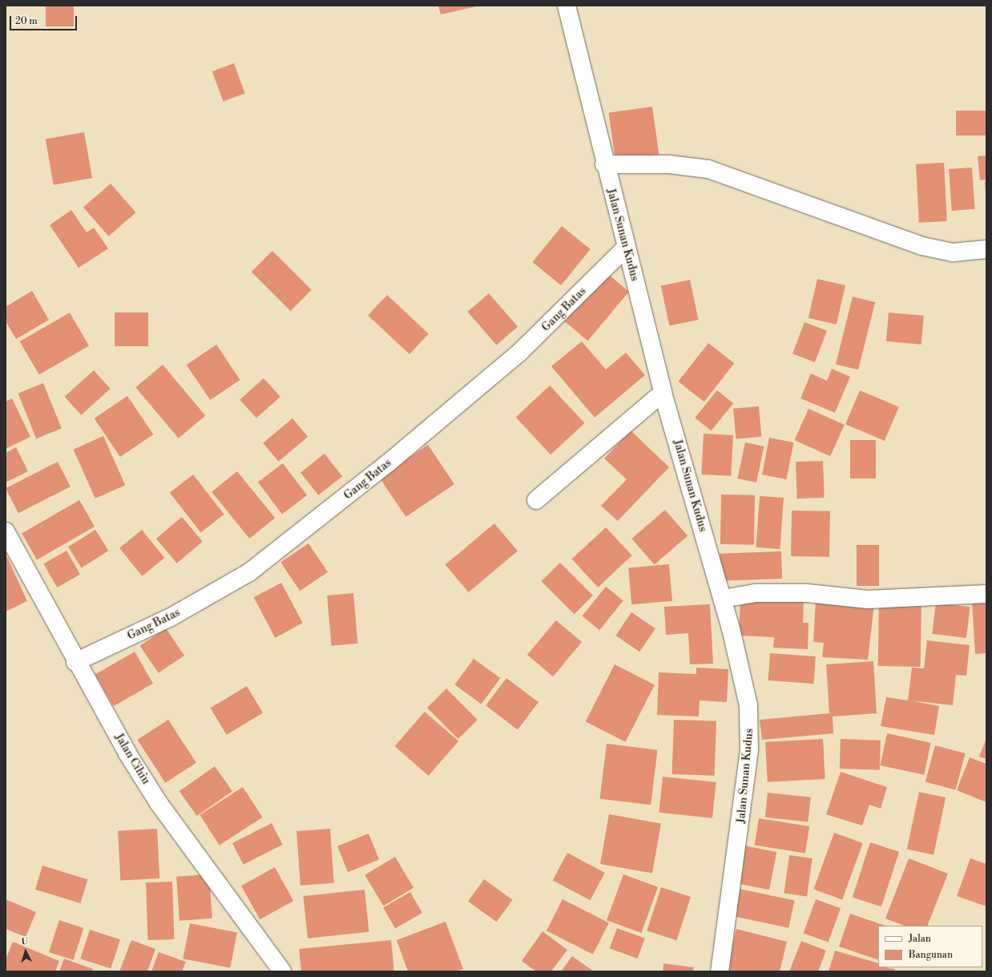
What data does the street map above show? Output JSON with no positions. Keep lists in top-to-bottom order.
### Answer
{
  "streets": {
    "street": ["Jalan Sunan Kudus", "Gang Batas", "Jalan Cihiu"]
  },
  "crossings": [
    ["Jalan Sunan Kudus", "Gang Batas"],
    ["Gang Batas", "Jalan Cihiu"]
  ],
  "legend": ["Jalan", "Bangunan"],
  "scale_bar": "20 m",
  "north": "top"
}
